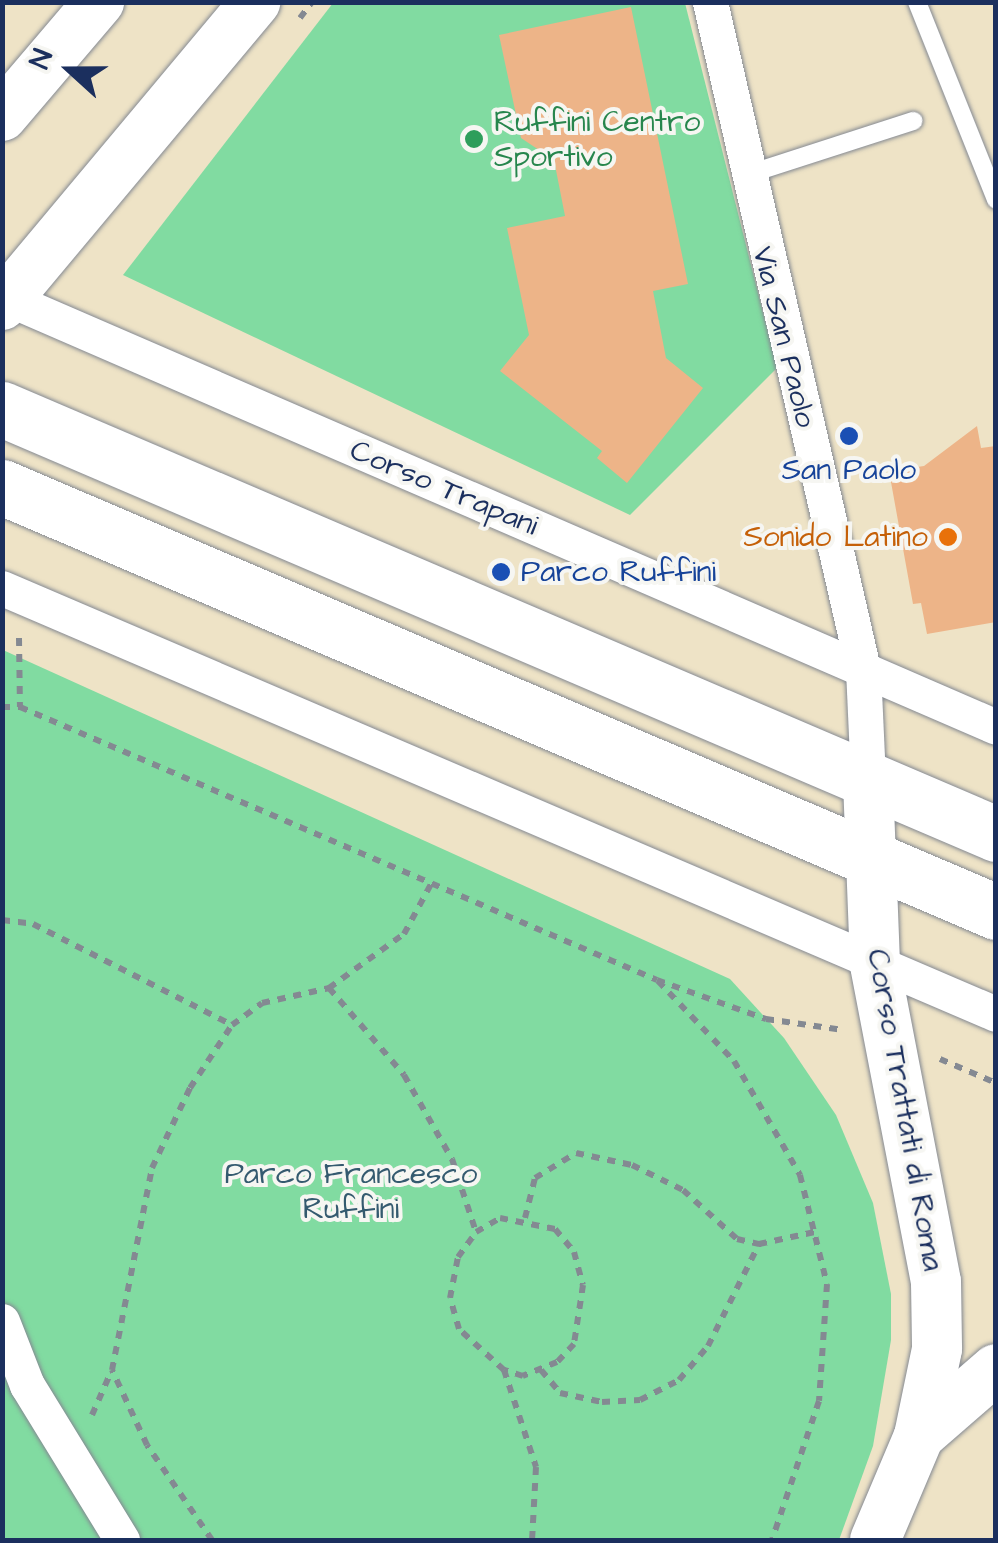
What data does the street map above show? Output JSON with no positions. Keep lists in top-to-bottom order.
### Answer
{
  "streets": {
    "street": ["Via San Paolo", "Corso Trapani", "Corso Trattati di Roma"]
  },
  "crossings": [
    ["Via San Paolo", "Corso Trapani"],
    ["Via San Paolo", "Corso Trattati di Roma"],
    ["Corso Trapani", "Corso Trattati di Roma"]
  ],
  "parks": ["Parco Francesco Ruffini"],
  "places": [
    "Ruffini Centro Sportivo",
    "San Paolo",
    "Sonido Latino",
    "Parco Ruffini"
  ],
  "north": "left"
}
